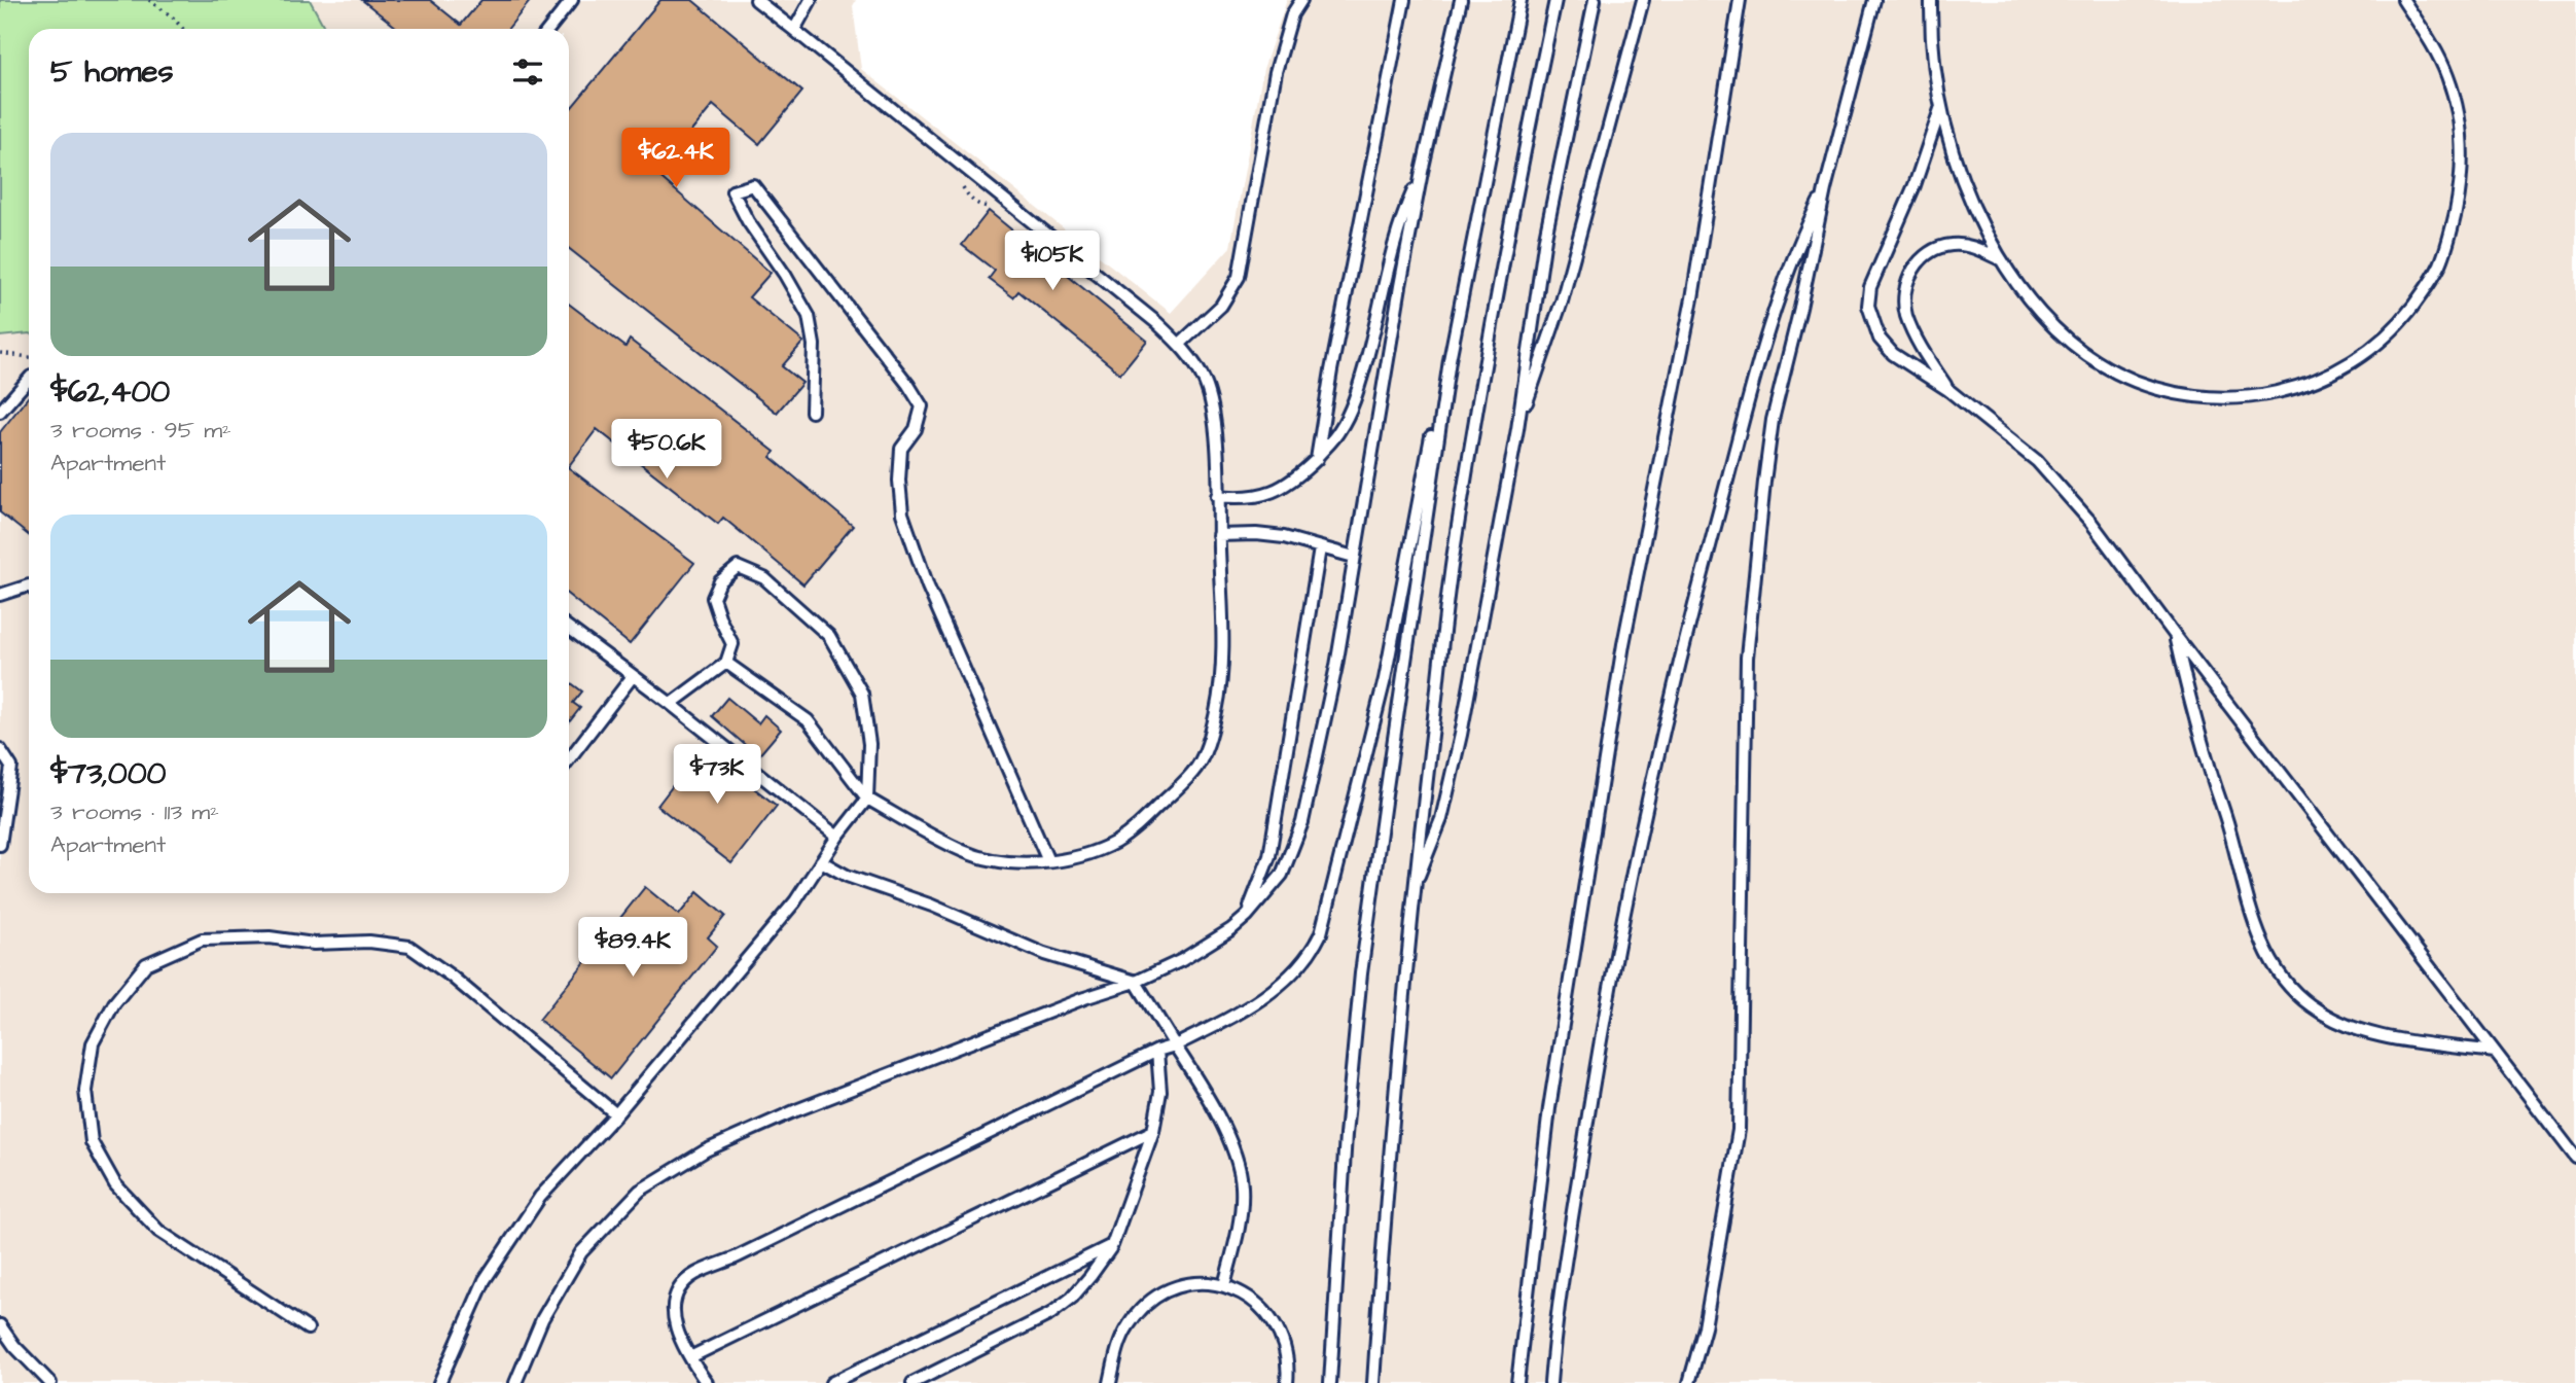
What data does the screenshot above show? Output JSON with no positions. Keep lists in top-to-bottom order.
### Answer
{
  "page": {
    "heading": "5 homes",
    "list": [
      {
        "name": "$62,400",
        "note": "3 rooms · 95 m² · Apartment"
      },
      {
        "name": "$73,000",
        "note": "3 rooms · 113 m² · Apartment"
      }
    ],
    "price": [
      "$62.4K",
      "$105K",
      "$50.6K",
      "$73K",
      "$89.4K"
    ]
  }
}
